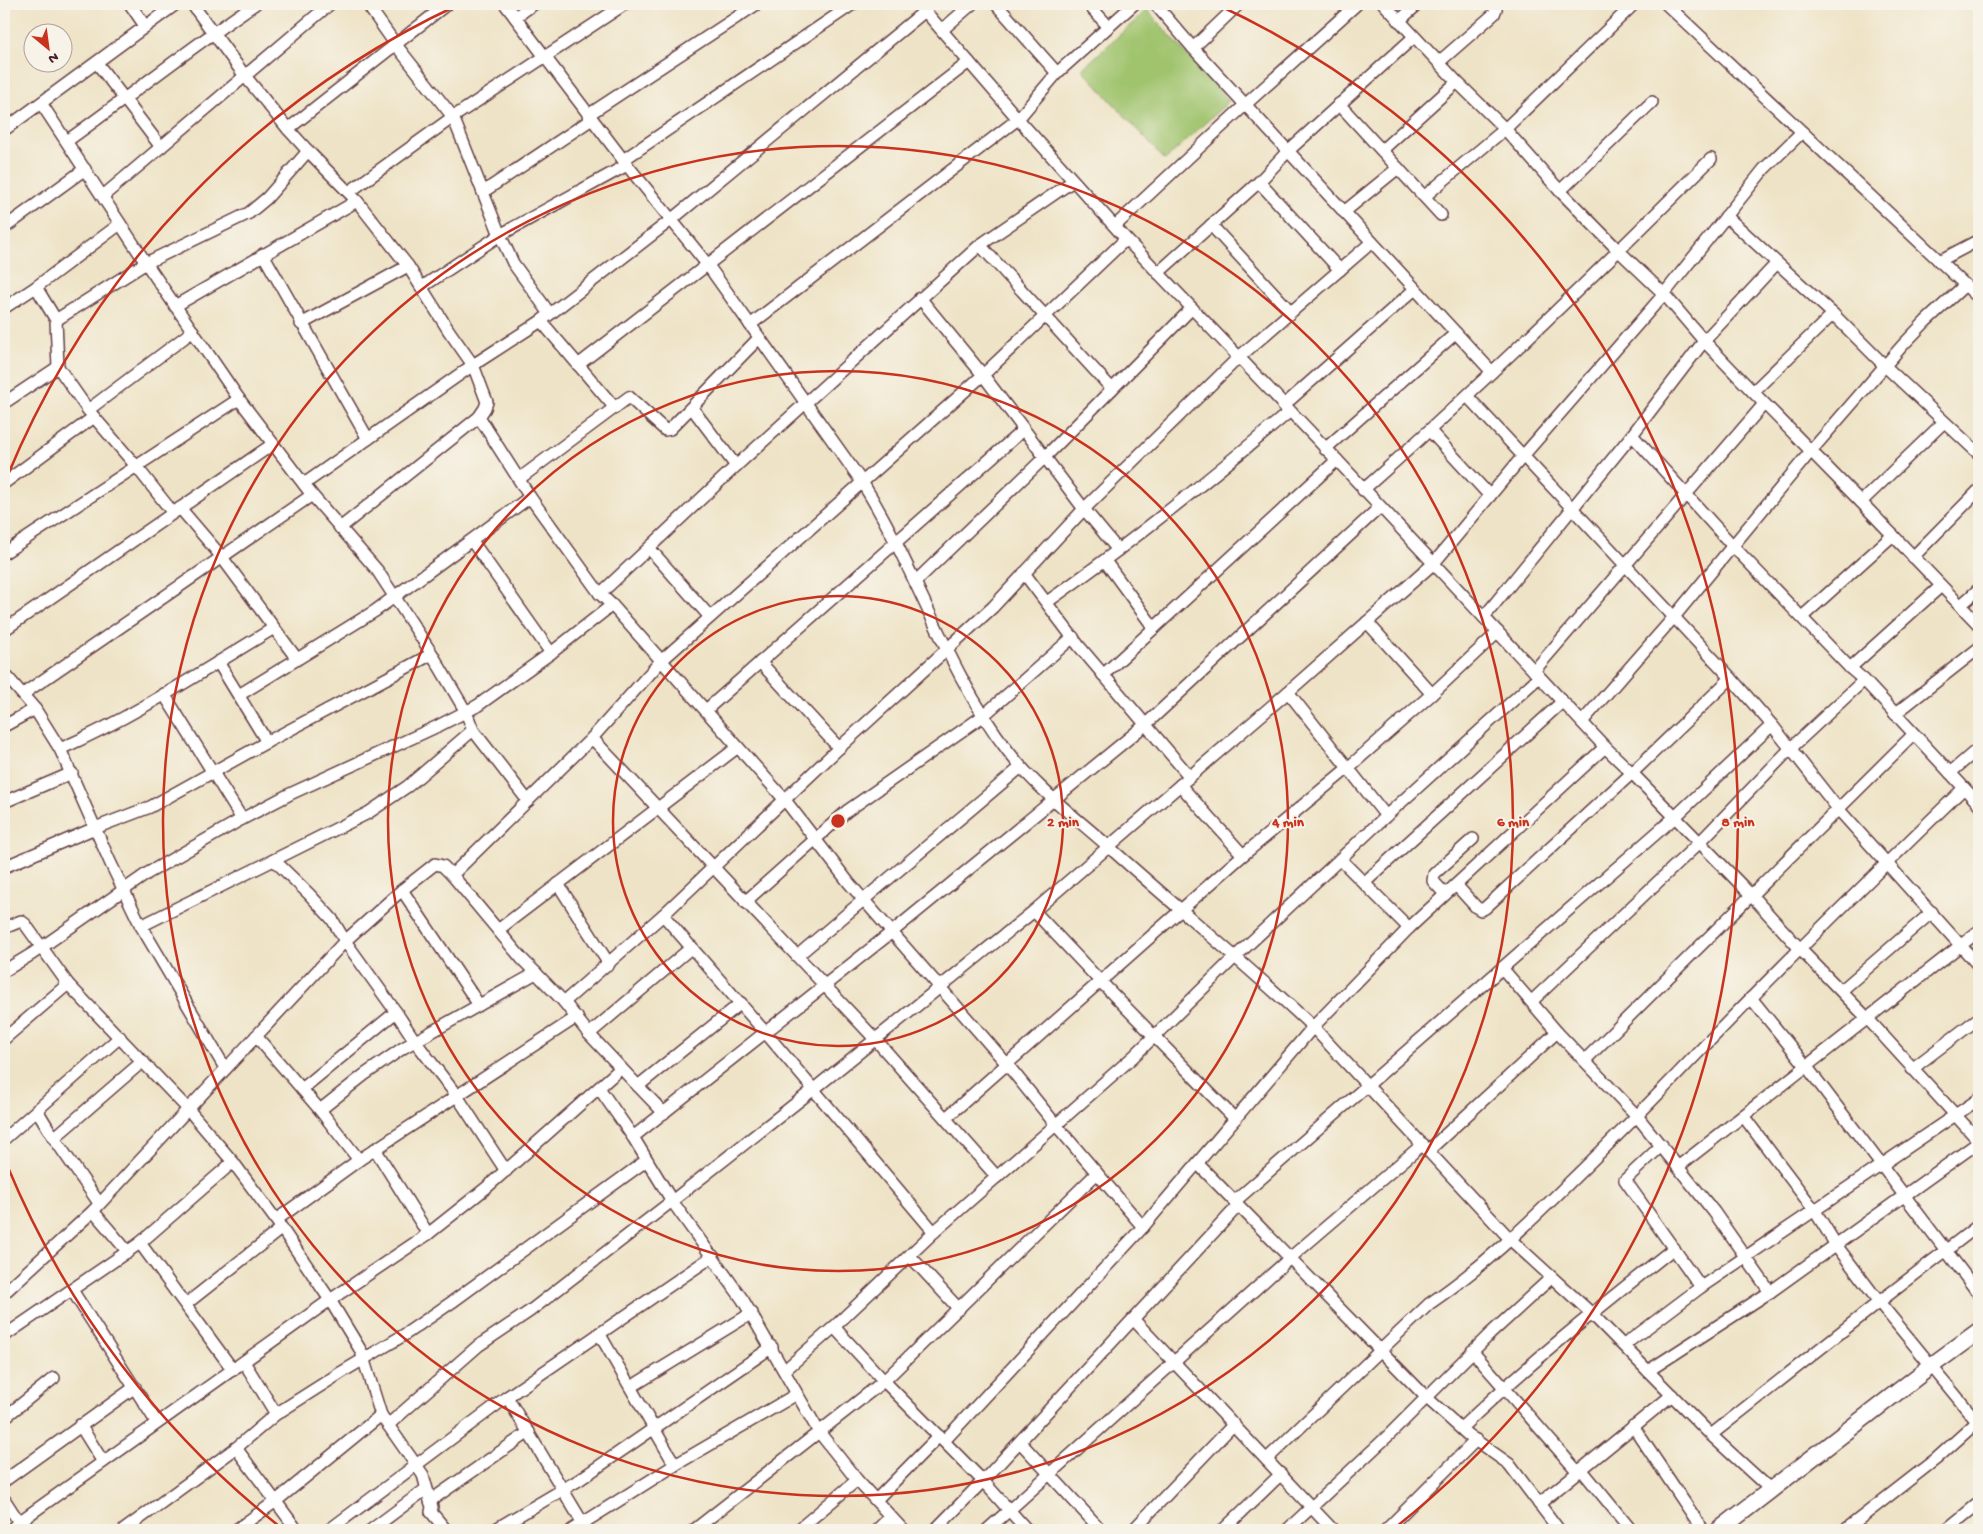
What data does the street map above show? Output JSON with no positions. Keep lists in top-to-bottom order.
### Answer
{
  "north": "bottom right",
  "rings": [
    "2 min",
    "4 min",
    "6 min",
    "8 min"
  ]
}
